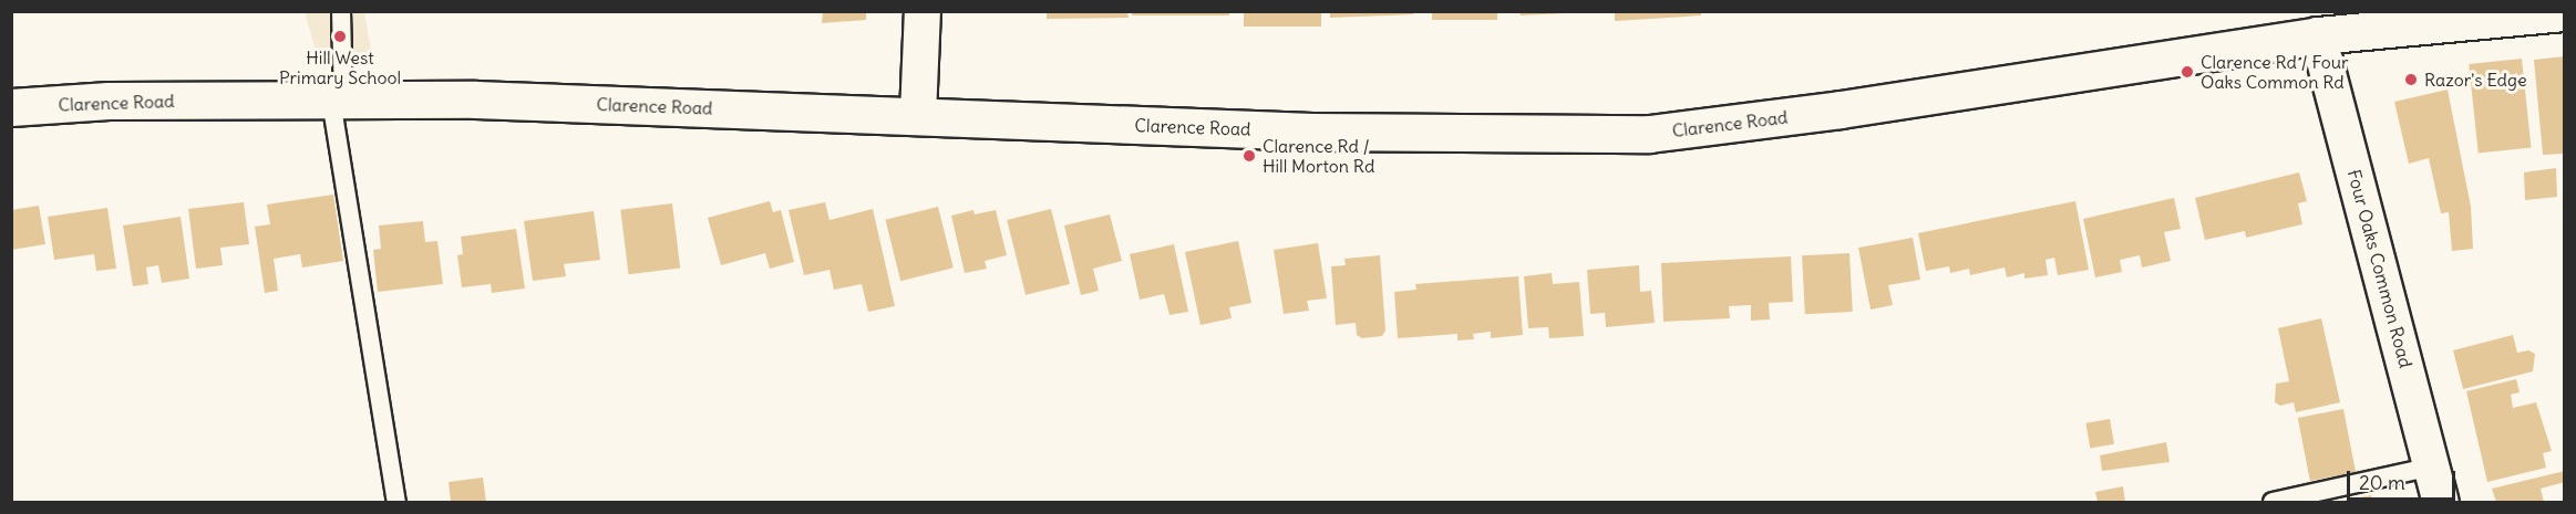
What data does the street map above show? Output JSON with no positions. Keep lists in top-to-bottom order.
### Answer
{
  "streets": {
    "street": ["Clarence Road", "Four Oaks Common Road"]
  },
  "crossings": [
    ["Clarence Road", "Four Oaks Common Road"]
  ],
  "places": [
    "Hill West Primary School",
    "Clarence Rd / Four Oaks Common Rd",
    "Razor's Edge",
    "Clarence Rd / Hill Morton Rd"
  ],
  "scale_bar": "20 m"
}
